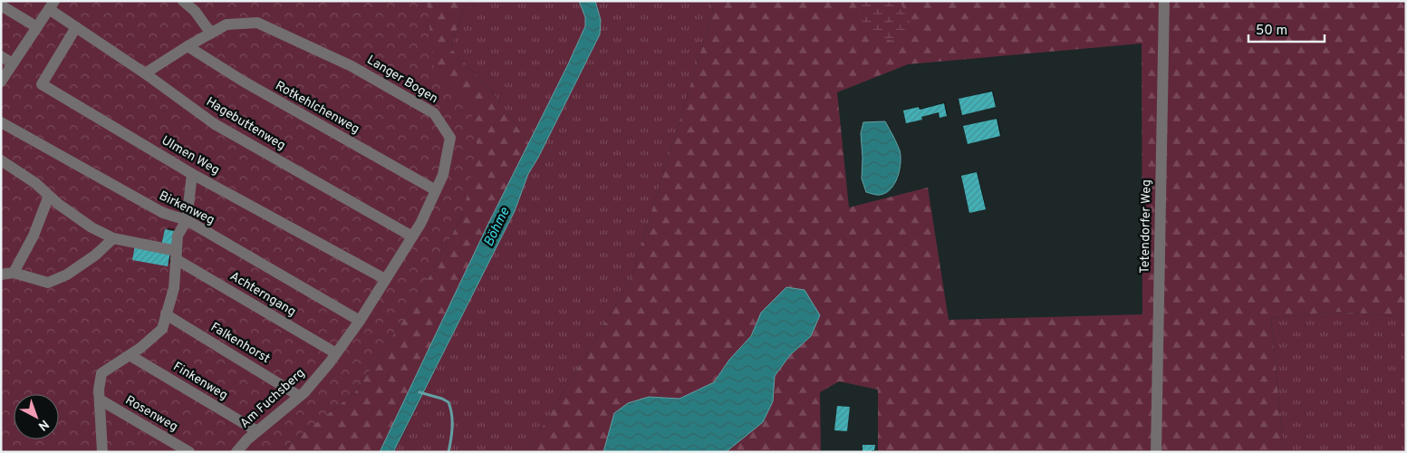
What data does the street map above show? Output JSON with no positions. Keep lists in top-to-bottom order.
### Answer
{
  "streets": {
    "street": [
      "Langer Bogen",
      "Rotkehlchenweg",
      "Hagebuttenweg",
      "Ulmen Weg",
      "Birkenweg",
      "Tetendorfer Weg",
      "Achterngang",
      "Falkenhorst",
      "Finkenweg",
      "Am Fuchsberg",
      "Rosenweg"
    ]
  },
  "crossings": [
    ["Langer Bogen", "Rotkehlchenweg"],
    ["Langer Bogen", "Hagebuttenweg"],
    ["Langer Bogen", "Ulmen Weg"],
    ["Langer Bogen", "Birkenweg"],
    ["Langer Bogen", "Am Fuchsberg"],
    ["Hagebuttenweg", "Ulmen Weg"],
    ["Birkenweg", "Am Fuchsberg"],
    ["Achterngang", "Am Fuchsberg"],
    ["Falkenhorst", "Am Fuchsberg"],
    ["Finkenweg", "Am Fuchsberg"]
  ],
  "water": ["Böhme"],
  "scale_bar": "50 m",
  "north": "bottom right"
}
